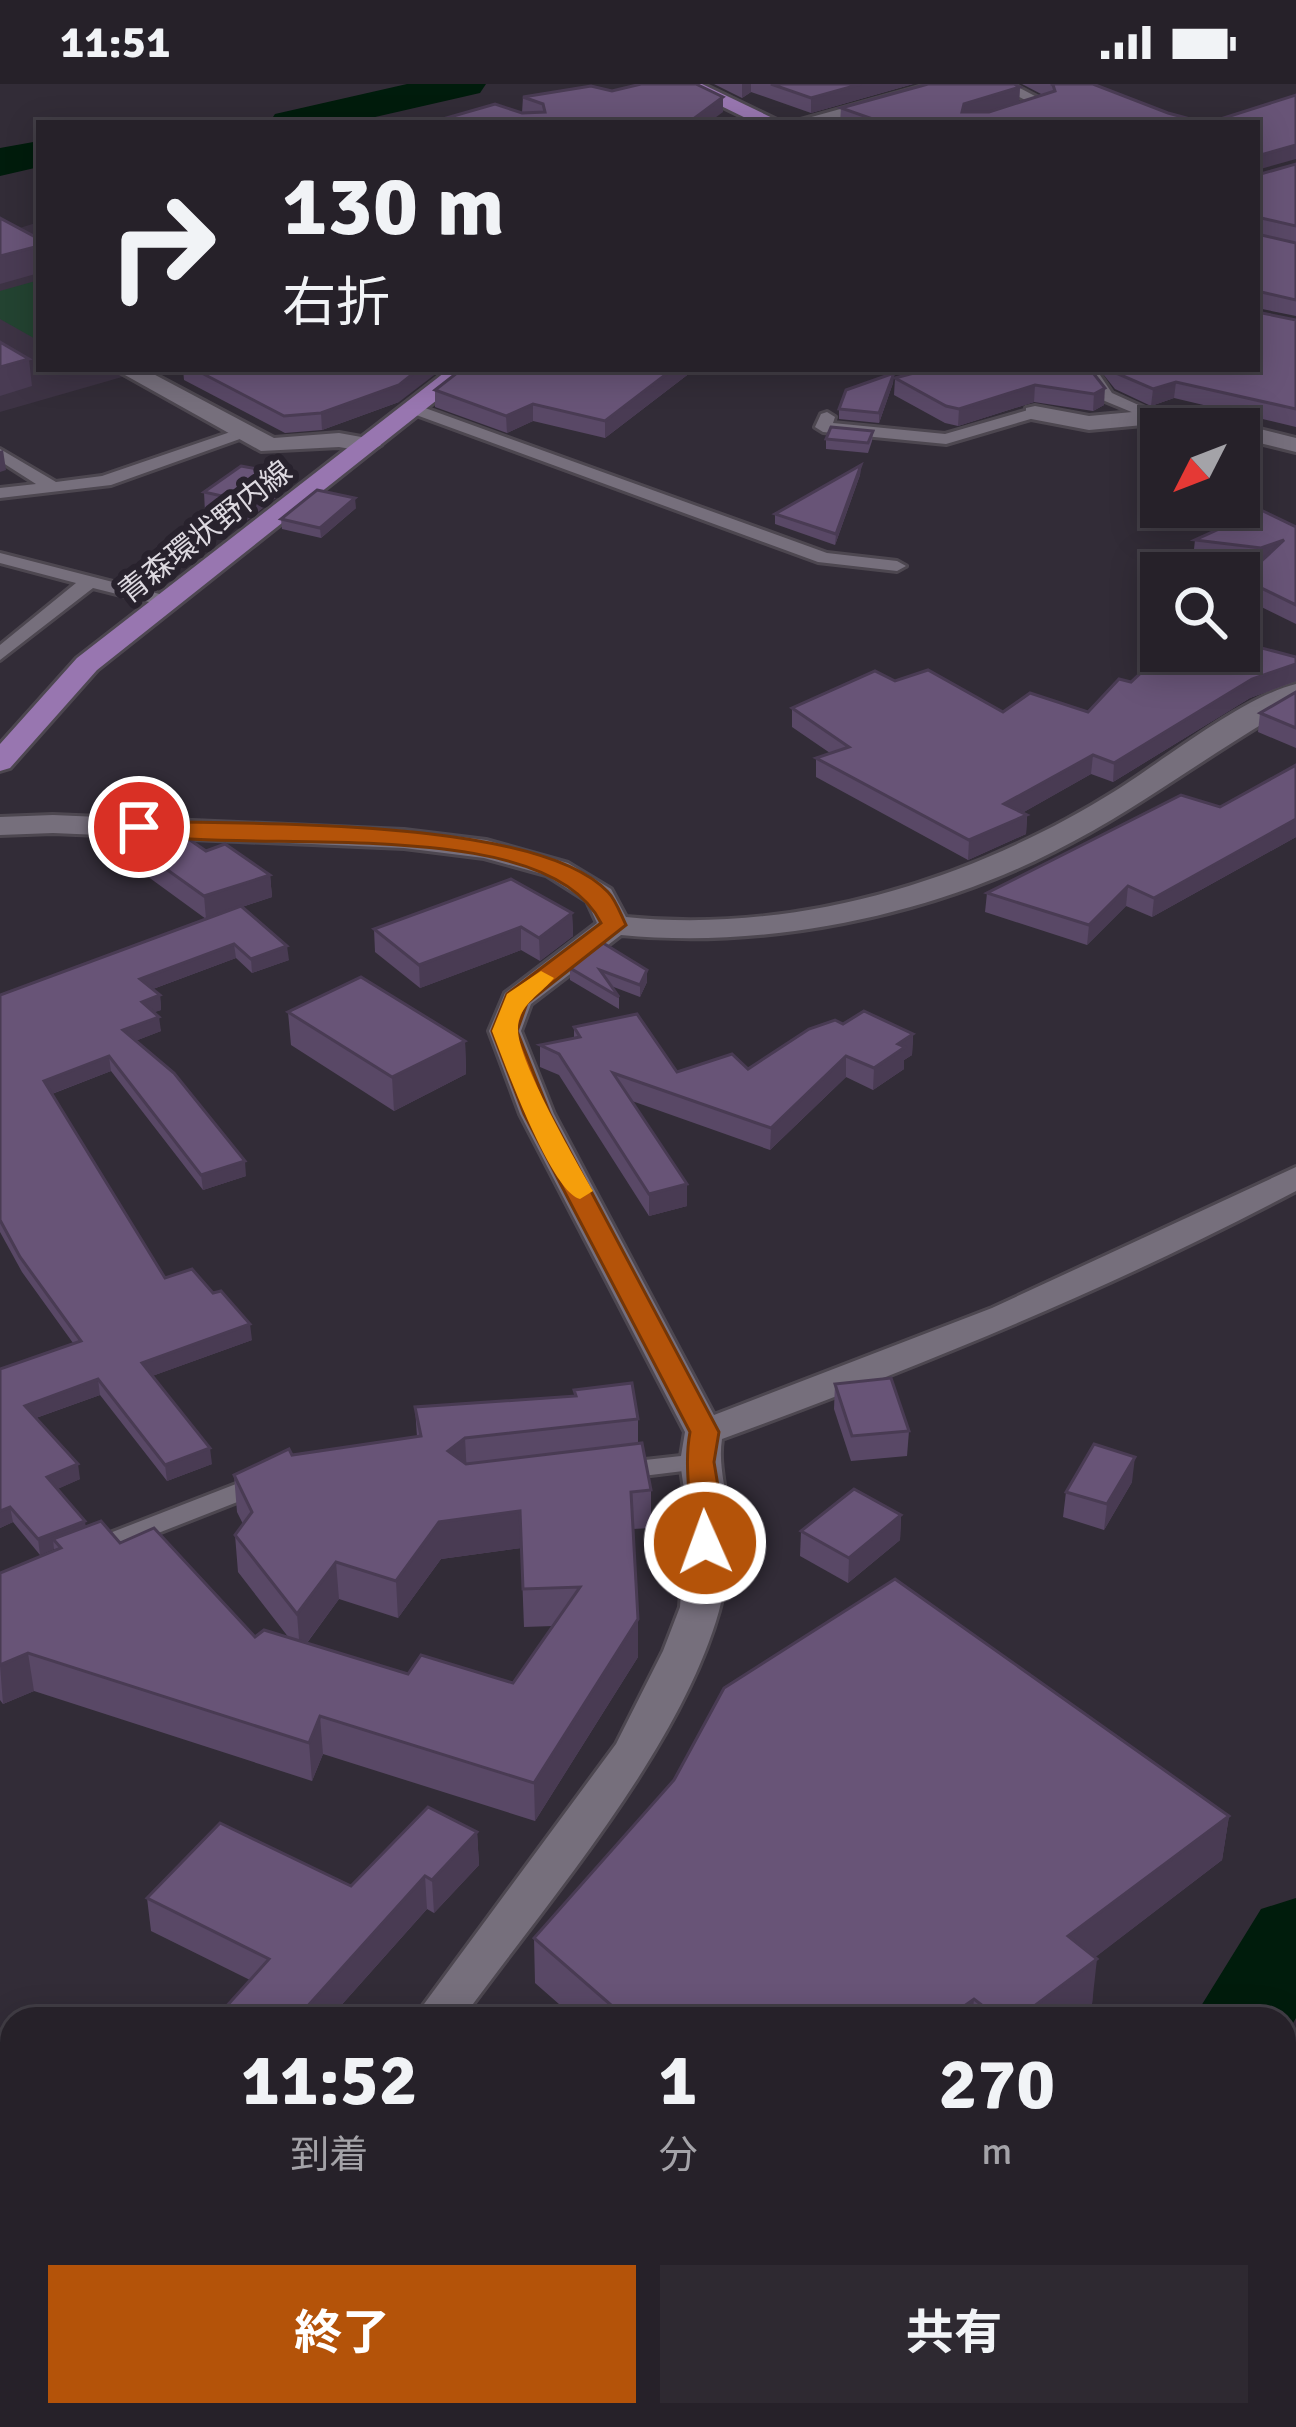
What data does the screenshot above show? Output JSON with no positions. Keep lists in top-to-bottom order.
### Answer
{
  "streets": {
    "main road": ["青森環状野内線"]
  },
  "north": "bottom left",
  "page": {
    "status": "11:51",
    "turn": ["130 m", "右折"],
    "eta": [
      "11:52",
      "到着",
      "1",
      "分",
      "270",
      "m"
    ],
    "buttons": ["終了", "共有"]
  }
}
